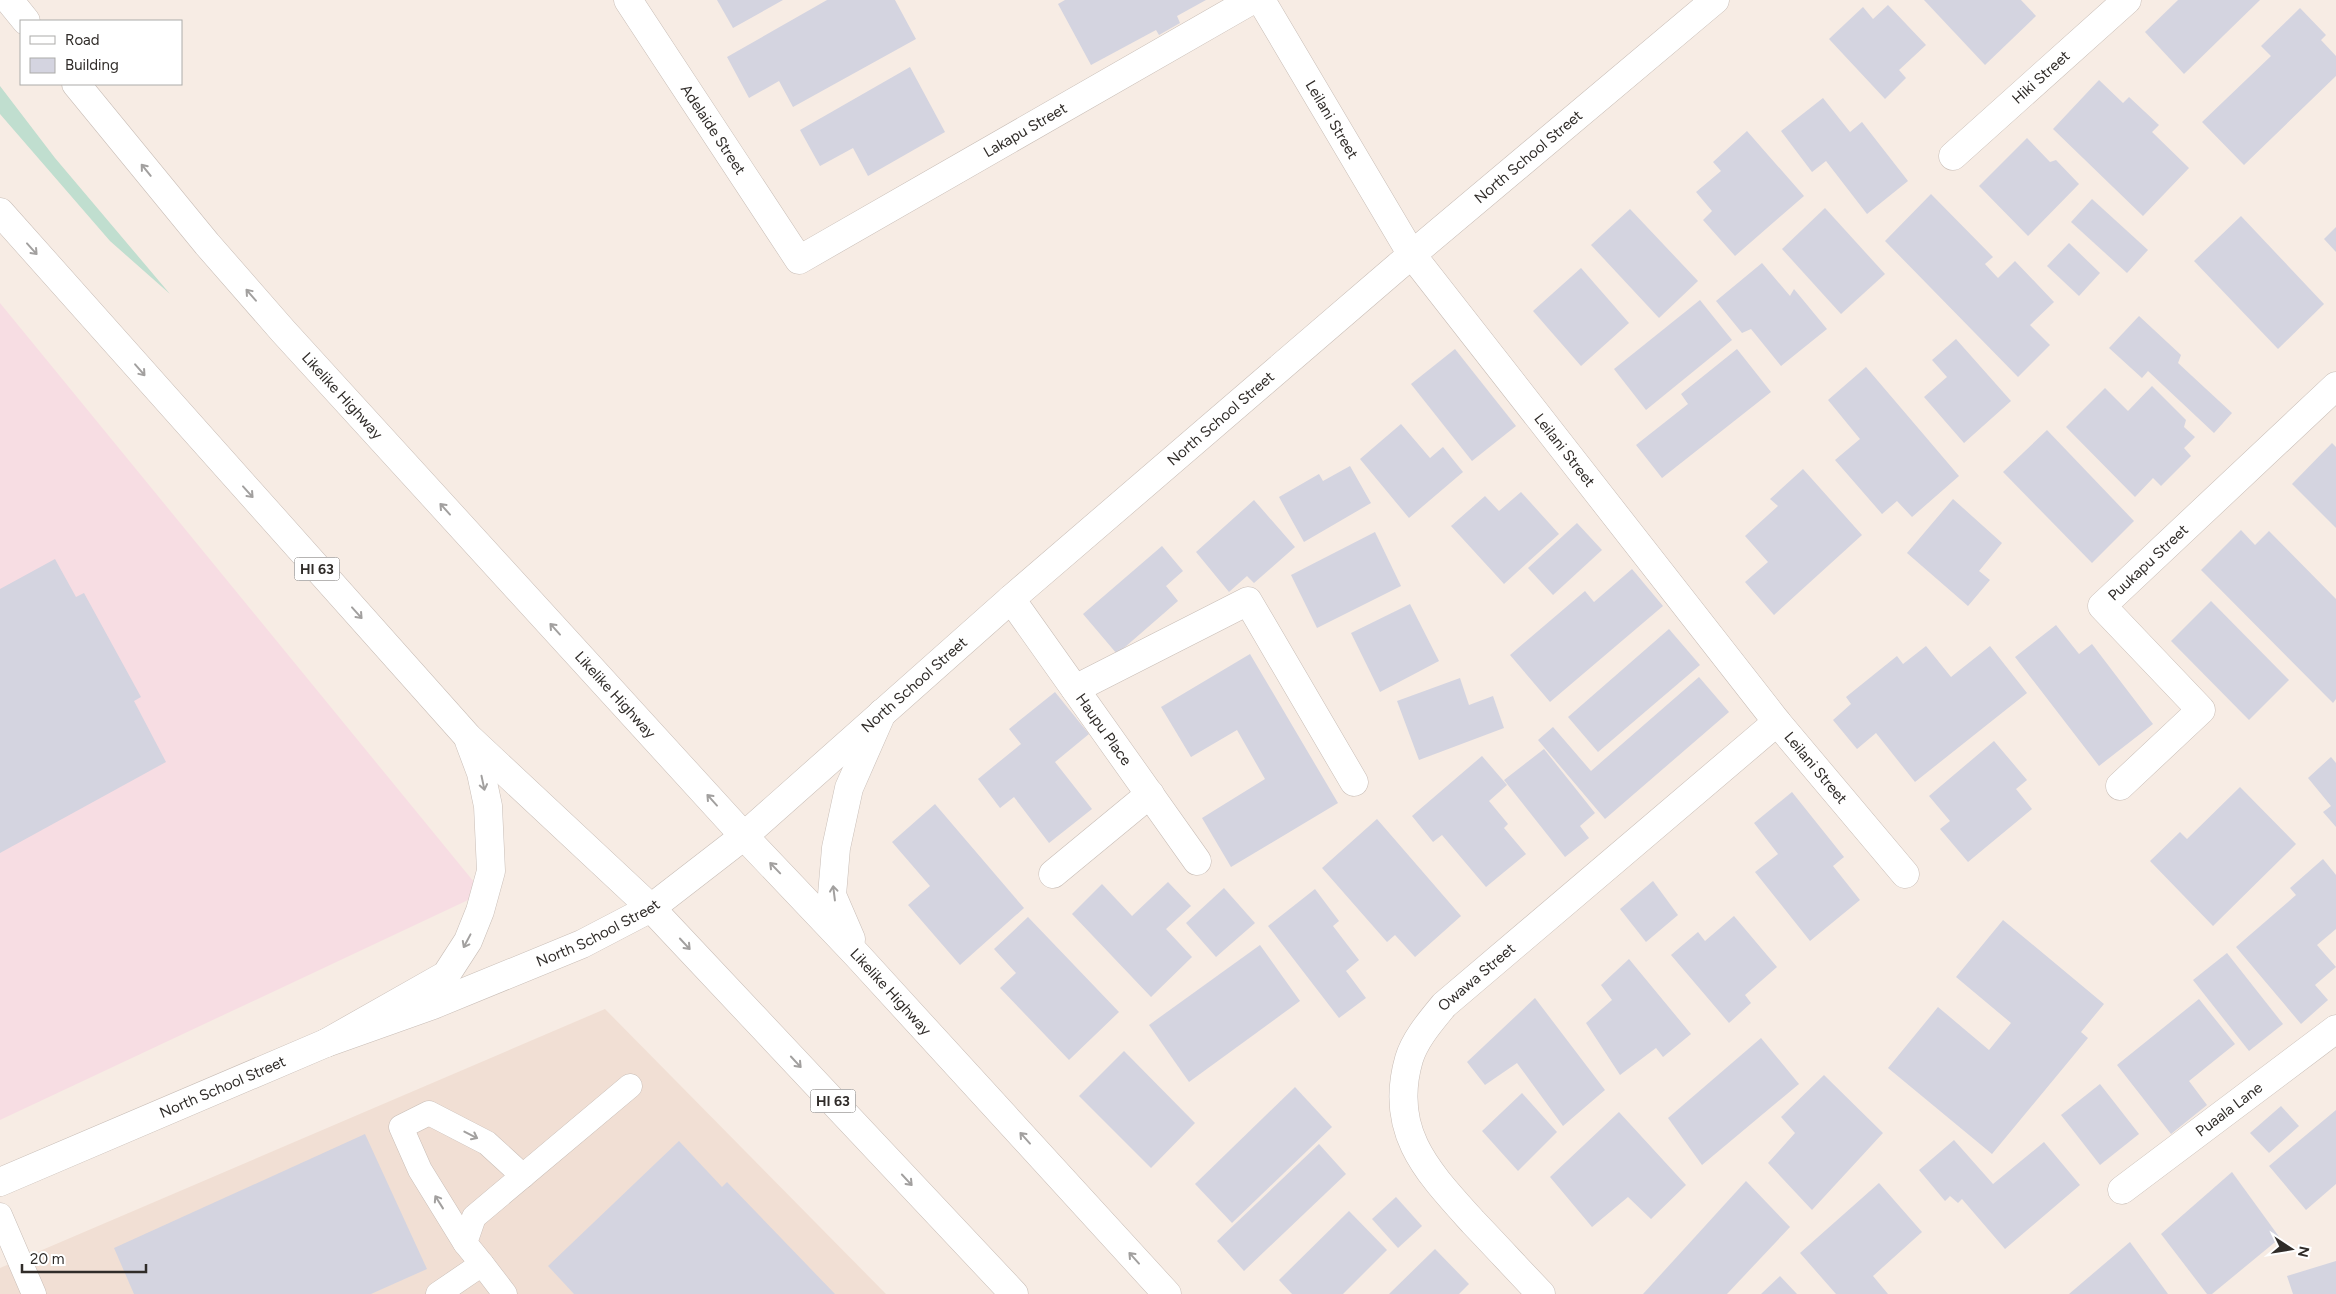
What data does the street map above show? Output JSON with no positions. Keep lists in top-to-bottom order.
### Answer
{
  "streets": {
    "main road": [
      "Hiki Street",
      "Leilani Street",
      "Adelaide Street",
      "Lakapu Street",
      "North School Street",
      "Likelike Highway",
      "Puukapu Street",
      "HI 63",
      "Haupu Place",
      "Owawa Street",
      "Puaala Lane"
    ]
  },
  "crossings": [
    ["Leilani Street", "North School Street"],
    ["Leilani Street", "Owawa Street"],
    ["Adelaide Street", "Lakapu Street"],
    ["North School Street", "Likelike Highway"],
    ["North School Street", "HI 63"],
    ["North School Street", "Haupu Place"]
  ],
  "legend": ["Road", "Building"],
  "scale_bar": "20 m",
  "north": "right"
}
